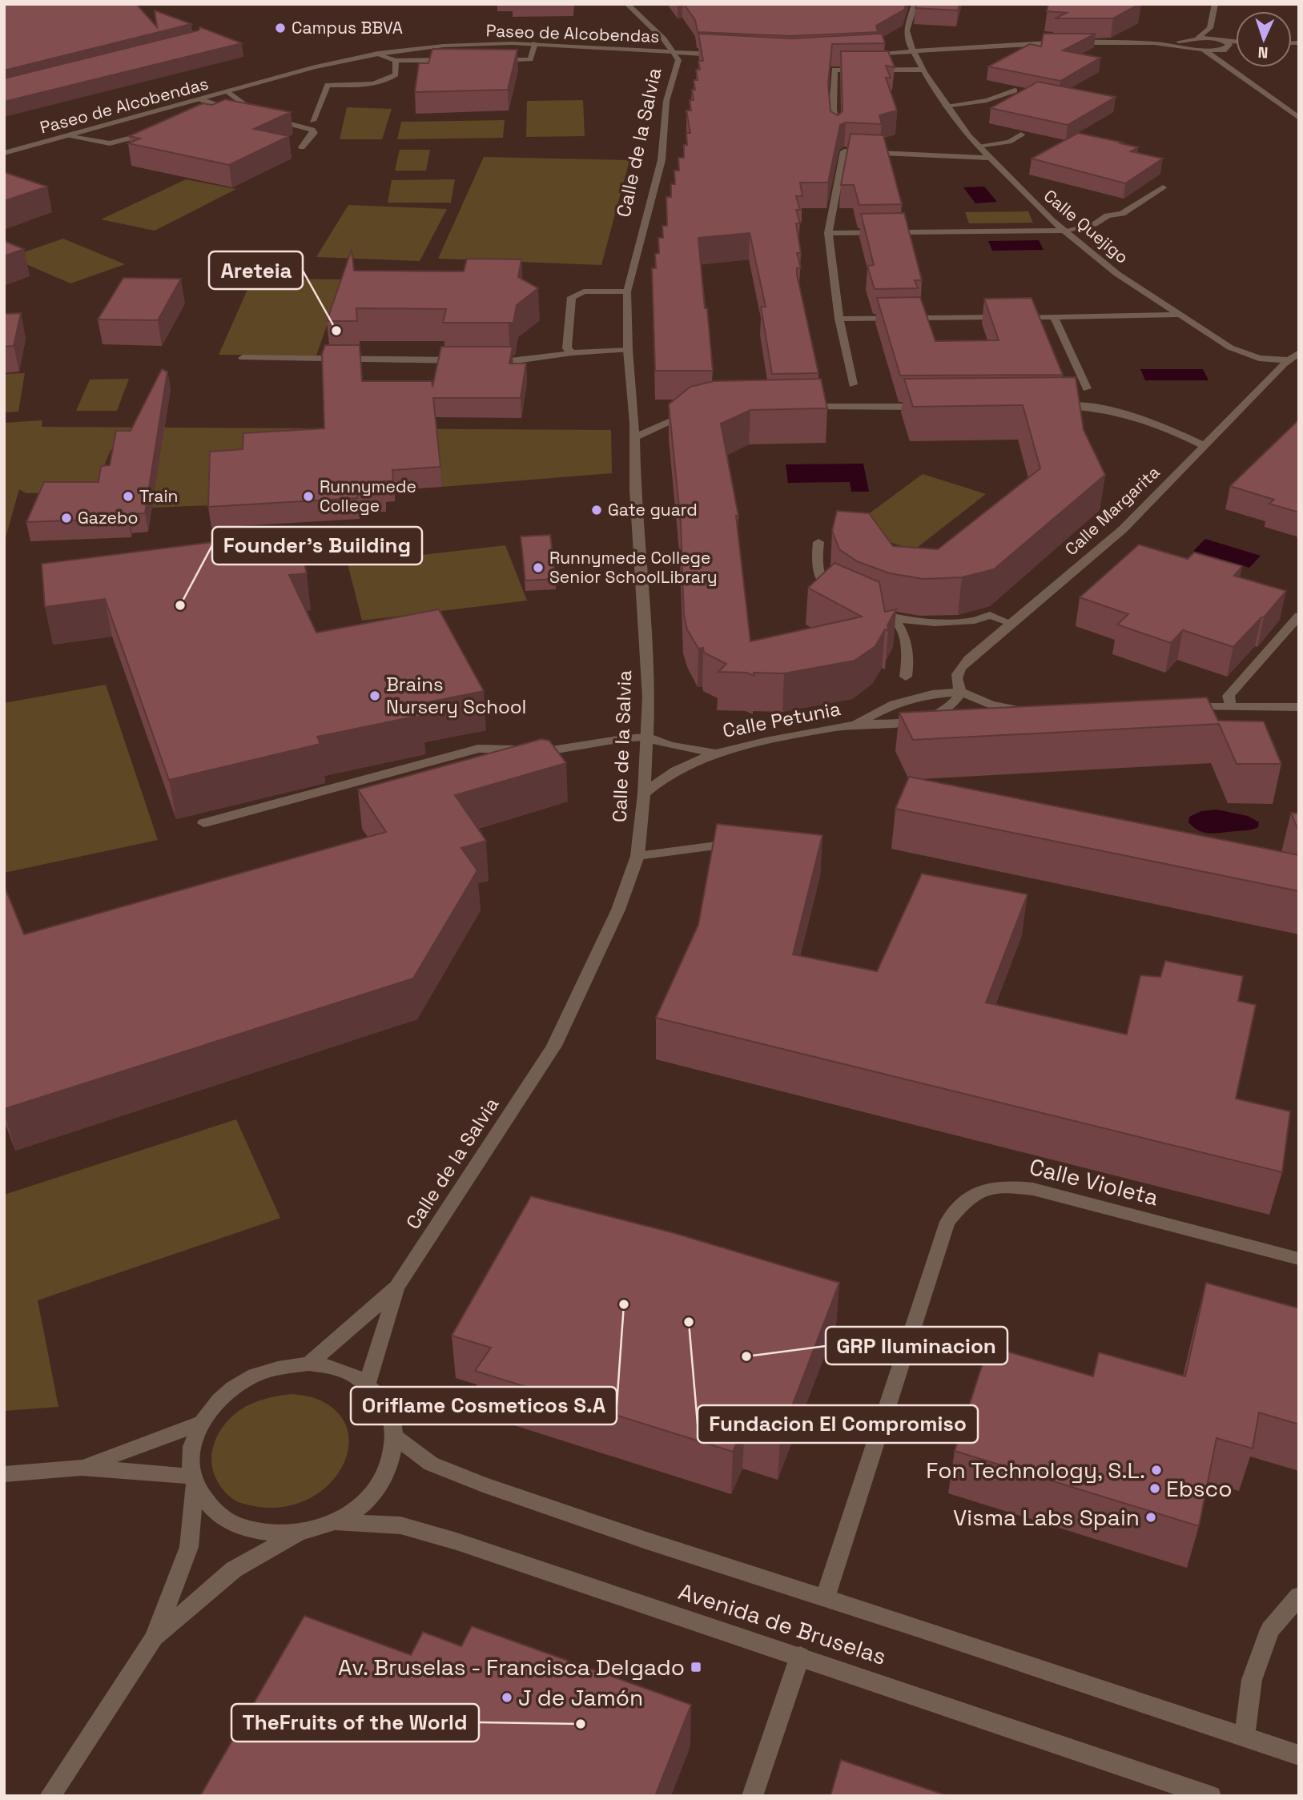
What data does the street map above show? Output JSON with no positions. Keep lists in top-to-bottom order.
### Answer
{
  "streets": {
    "street": [
      "Paseo de Alcobendas",
      "Calle de la Salvia",
      "Calle Quejigo",
      "Calle Margarita",
      "Calle Petunia",
      "Calle Violeta",
      "Avenida de Bruselas"
    ]
  },
  "crossings": [
    ["Paseo de Alcobendas", "Calle de la Salvia"],
    ["Calle de la Salvia", "Calle Petunia"],
    ["Calle de la Salvia", "Avenida de Bruselas"],
    ["Calle Quejigo", "Calle Margarita"],
    ["Calle Margarita", "Calle Petunia"],
    ["Calle Violeta", "Avenida de Bruselas"]
  ],
  "places": {
    "other": [
      "Campus BBVA",
      "Areteia",
      "Train",
      "Runnymede College",
      "Gate guard",
      "Gazebo",
      "Runnymede College Senior SchoolLibrary",
      "Founder's Building",
      "Brains Nursery School",
      "Oriflame Cosmeticos S.A",
      "Fundacion El Compromiso",
      "GRP Iluminacion",
      "Fon Technology, S.L.",
      "Ebsco",
      "Visma Labs Spain",
      "J de Jamón",
      "TheFruits of the World"
    ],
    "transit": ["Av. Bruselas - Francisca Delgado"]
  },
  "north": "bottom"
}
